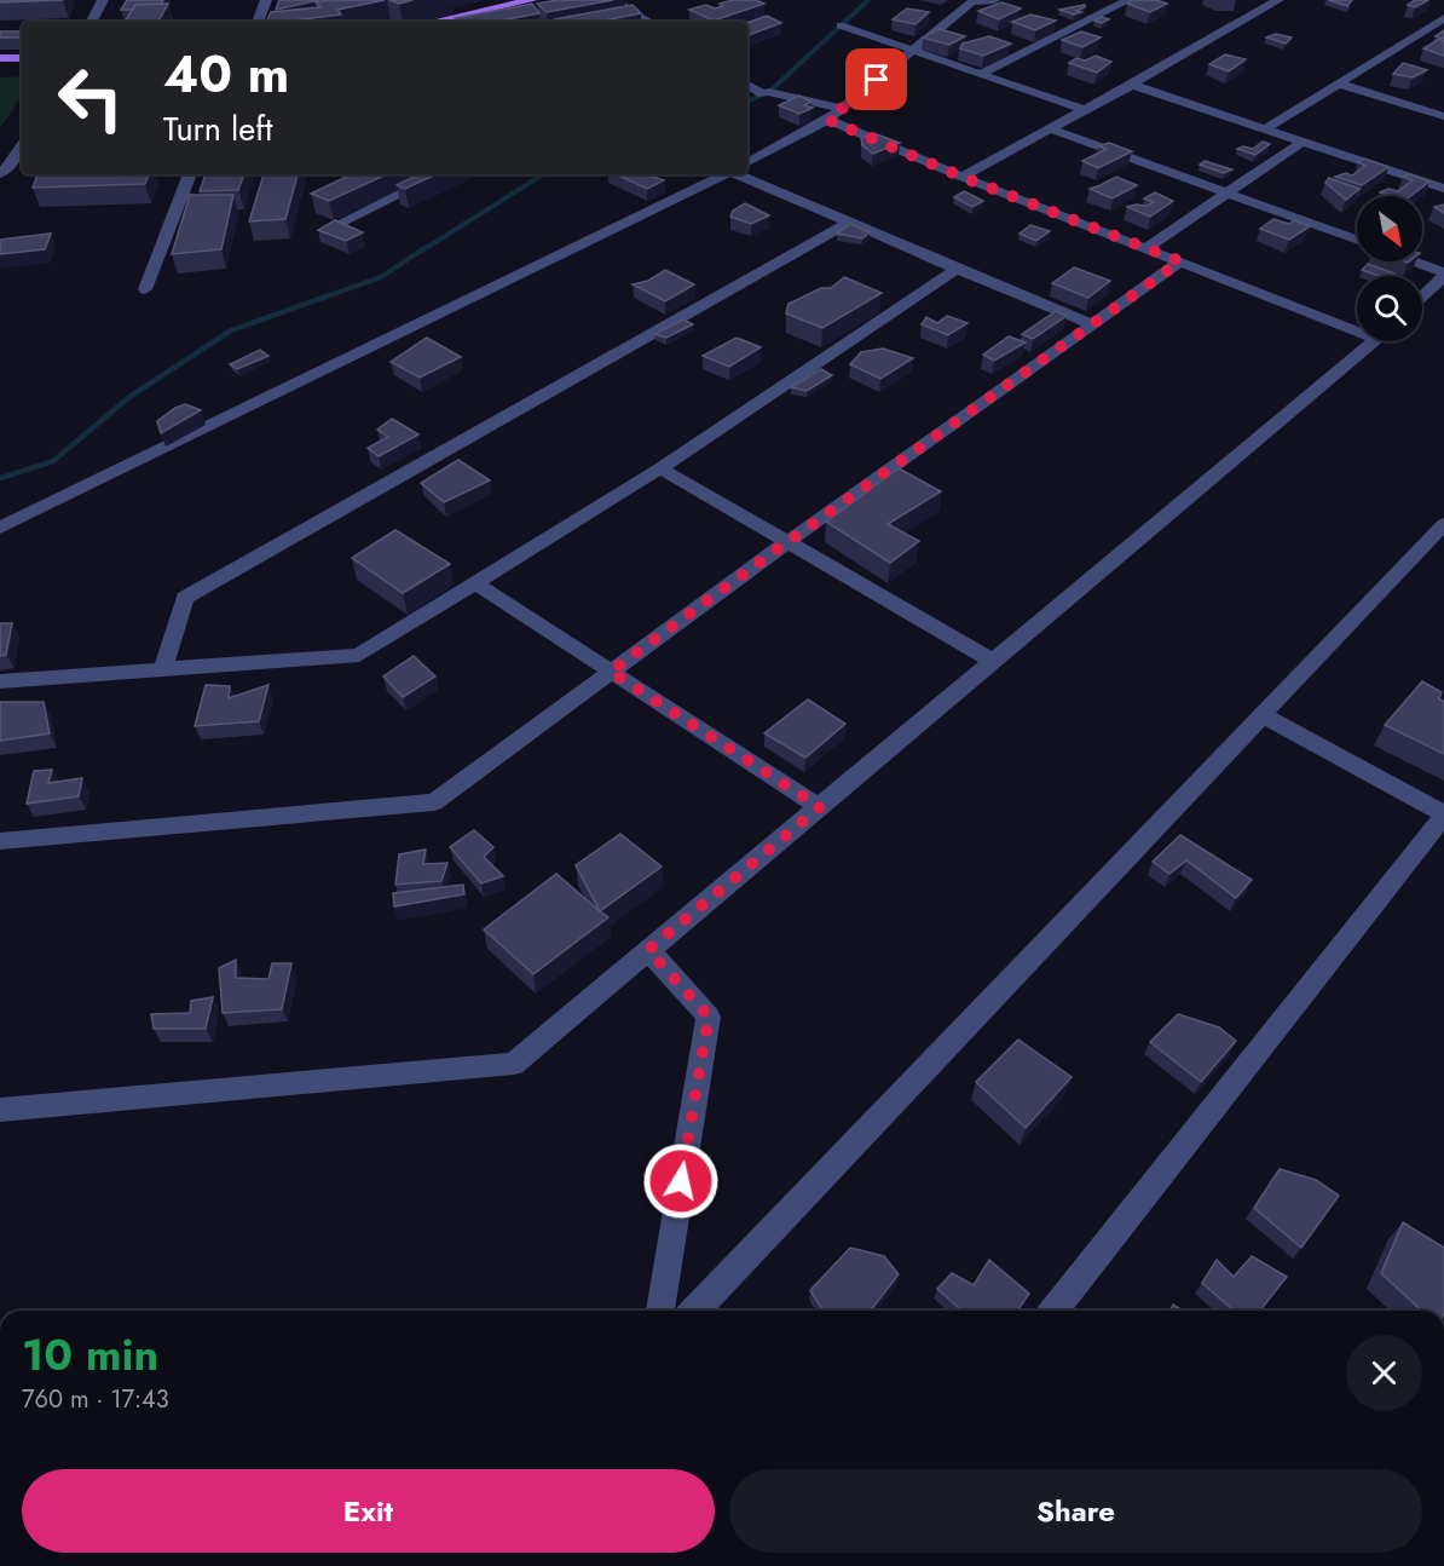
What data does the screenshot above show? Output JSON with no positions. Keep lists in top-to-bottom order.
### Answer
{
  "north": "bottom right",
  "page": {
    "turn": ["40 m", "Turn left"],
    "heading": ["10 min", "760 m · 17:43"],
    "buttons": ["Exit", "Share"]
  }
}
